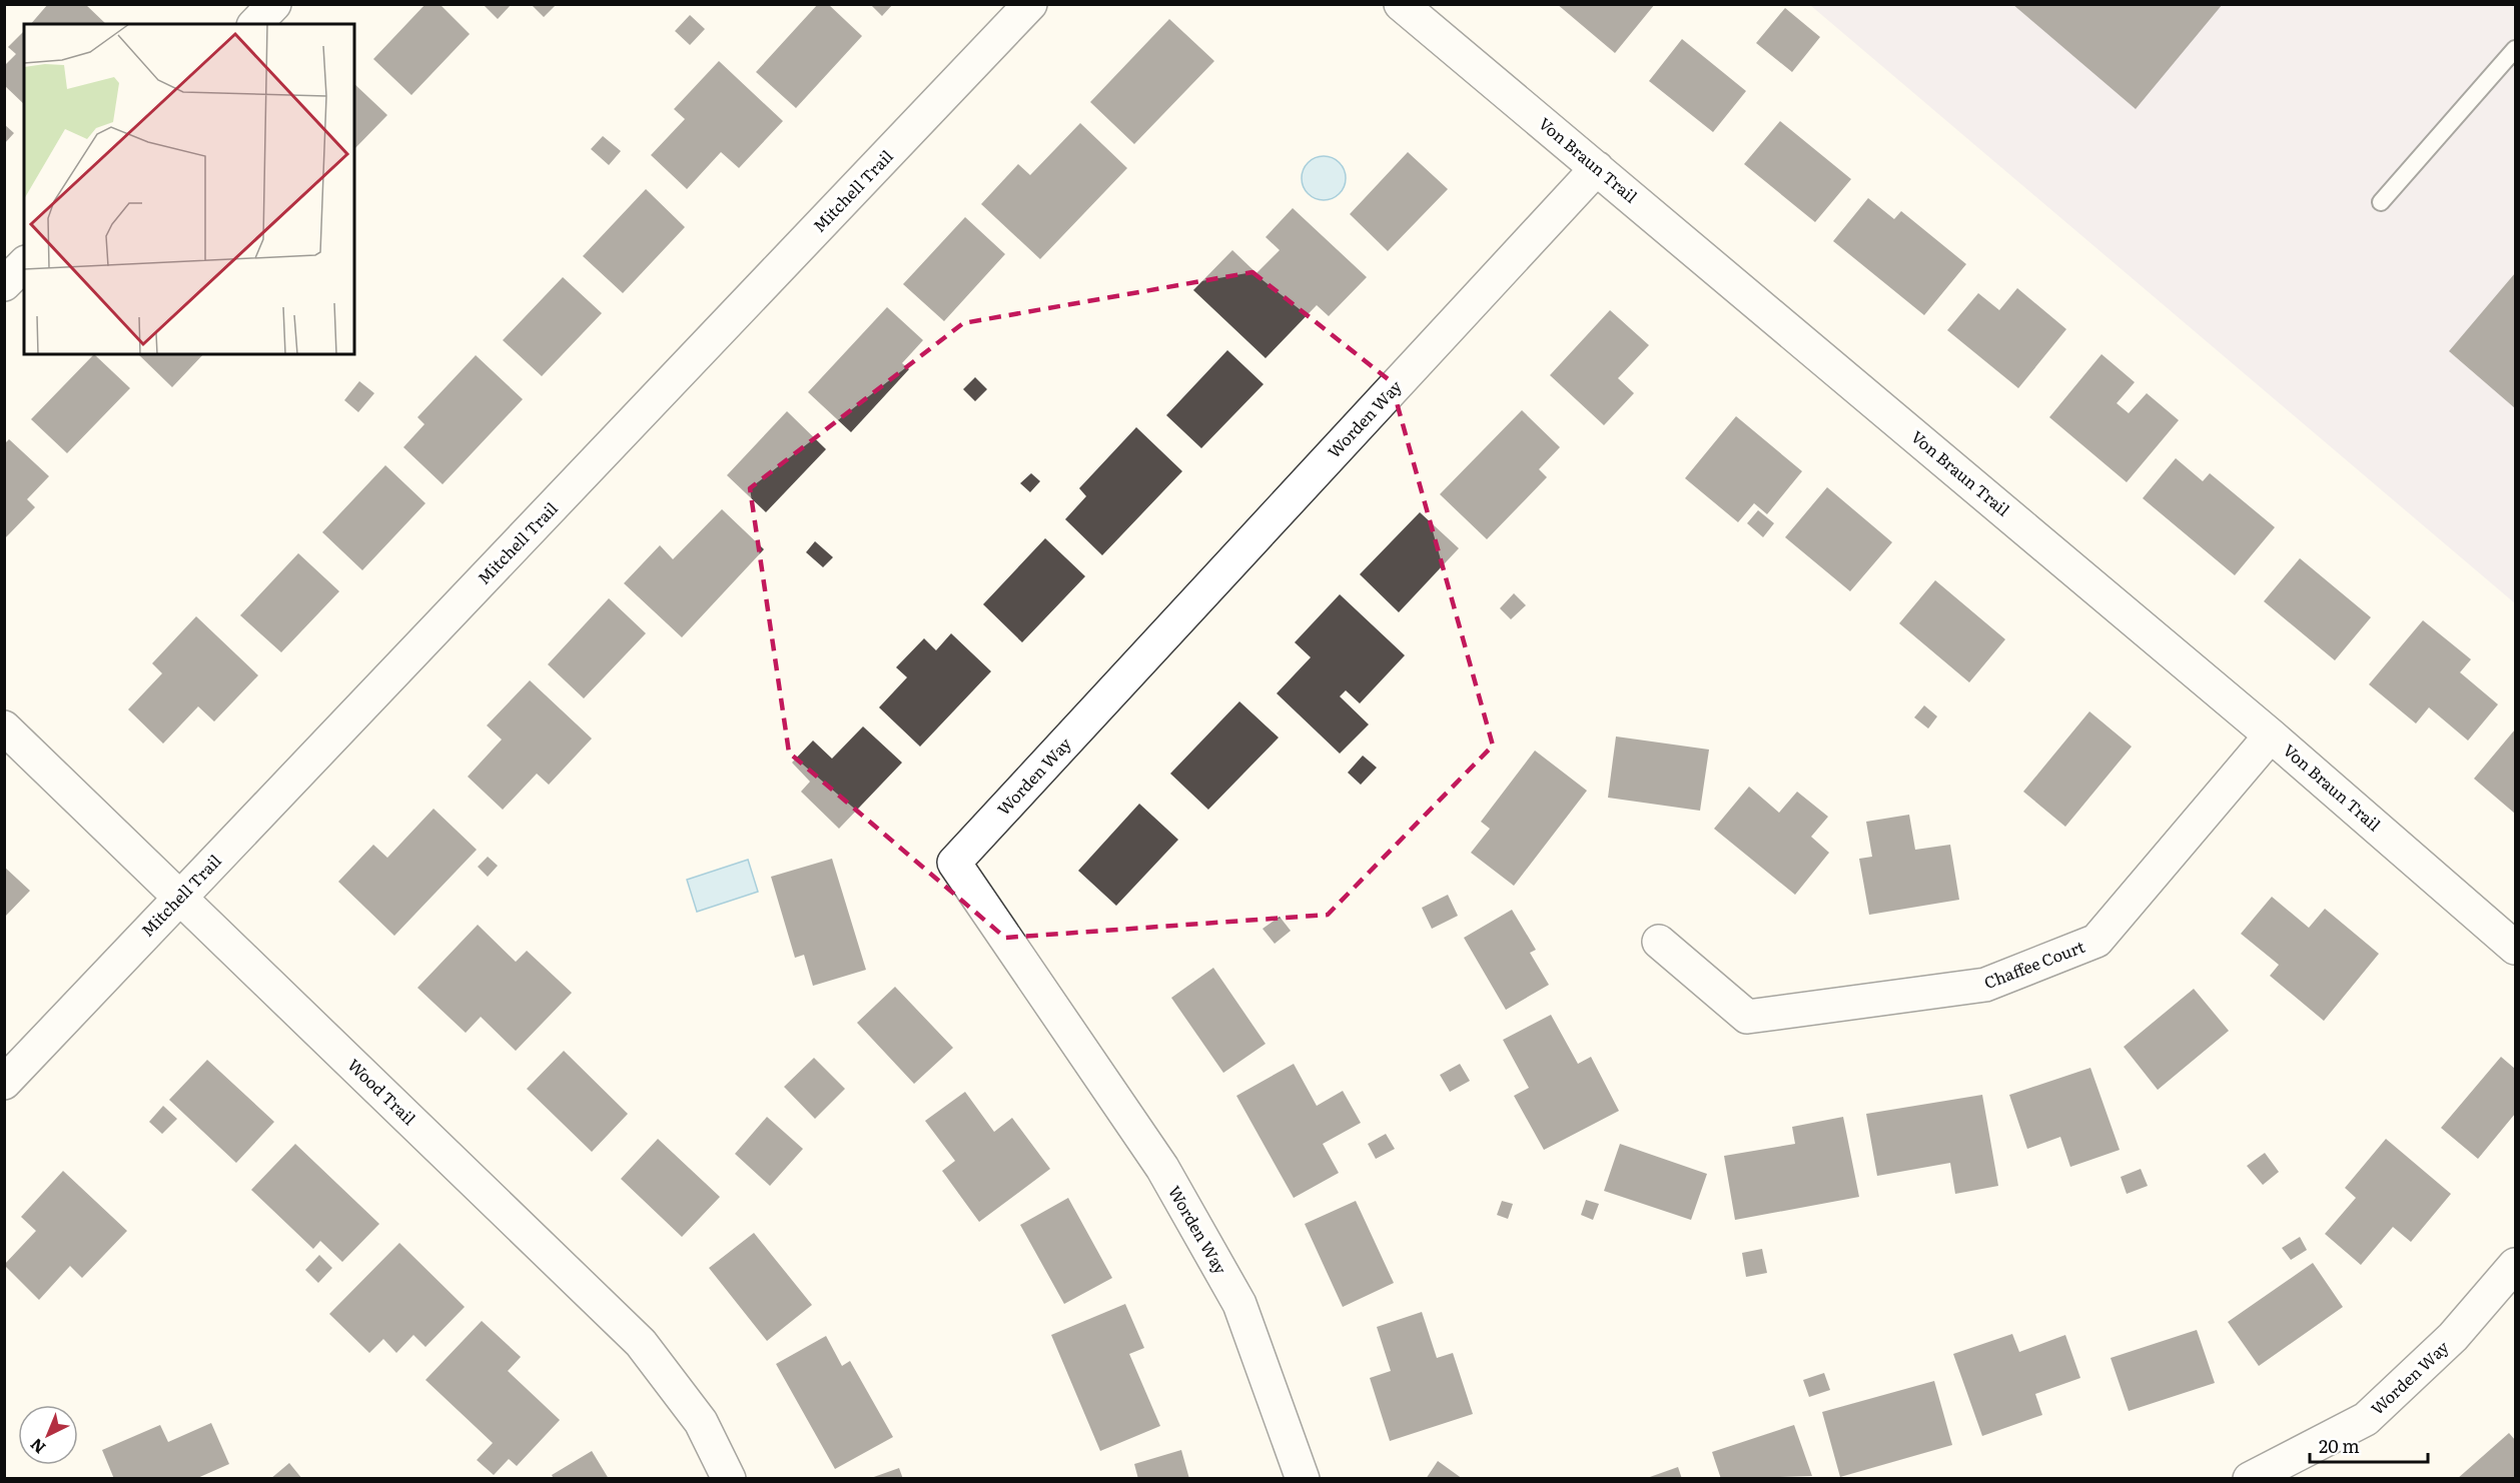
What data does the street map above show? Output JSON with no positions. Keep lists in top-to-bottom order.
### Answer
{
  "streets": {
    "street": [
      "Von Braun Trail",
      "Mitchell Trail",
      "Worden Way",
      "Chaffee Court",
      "Wood Trail"
    ]
  },
  "crossings": [
    ["Von Braun Trail", "Worden Way"],
    ["Von Braun Trail", "Chaffee Court"],
    ["Mitchell Trail", "Wood Trail"]
  ],
  "scale_bar": "20 m",
  "north": "bottom left"
}
